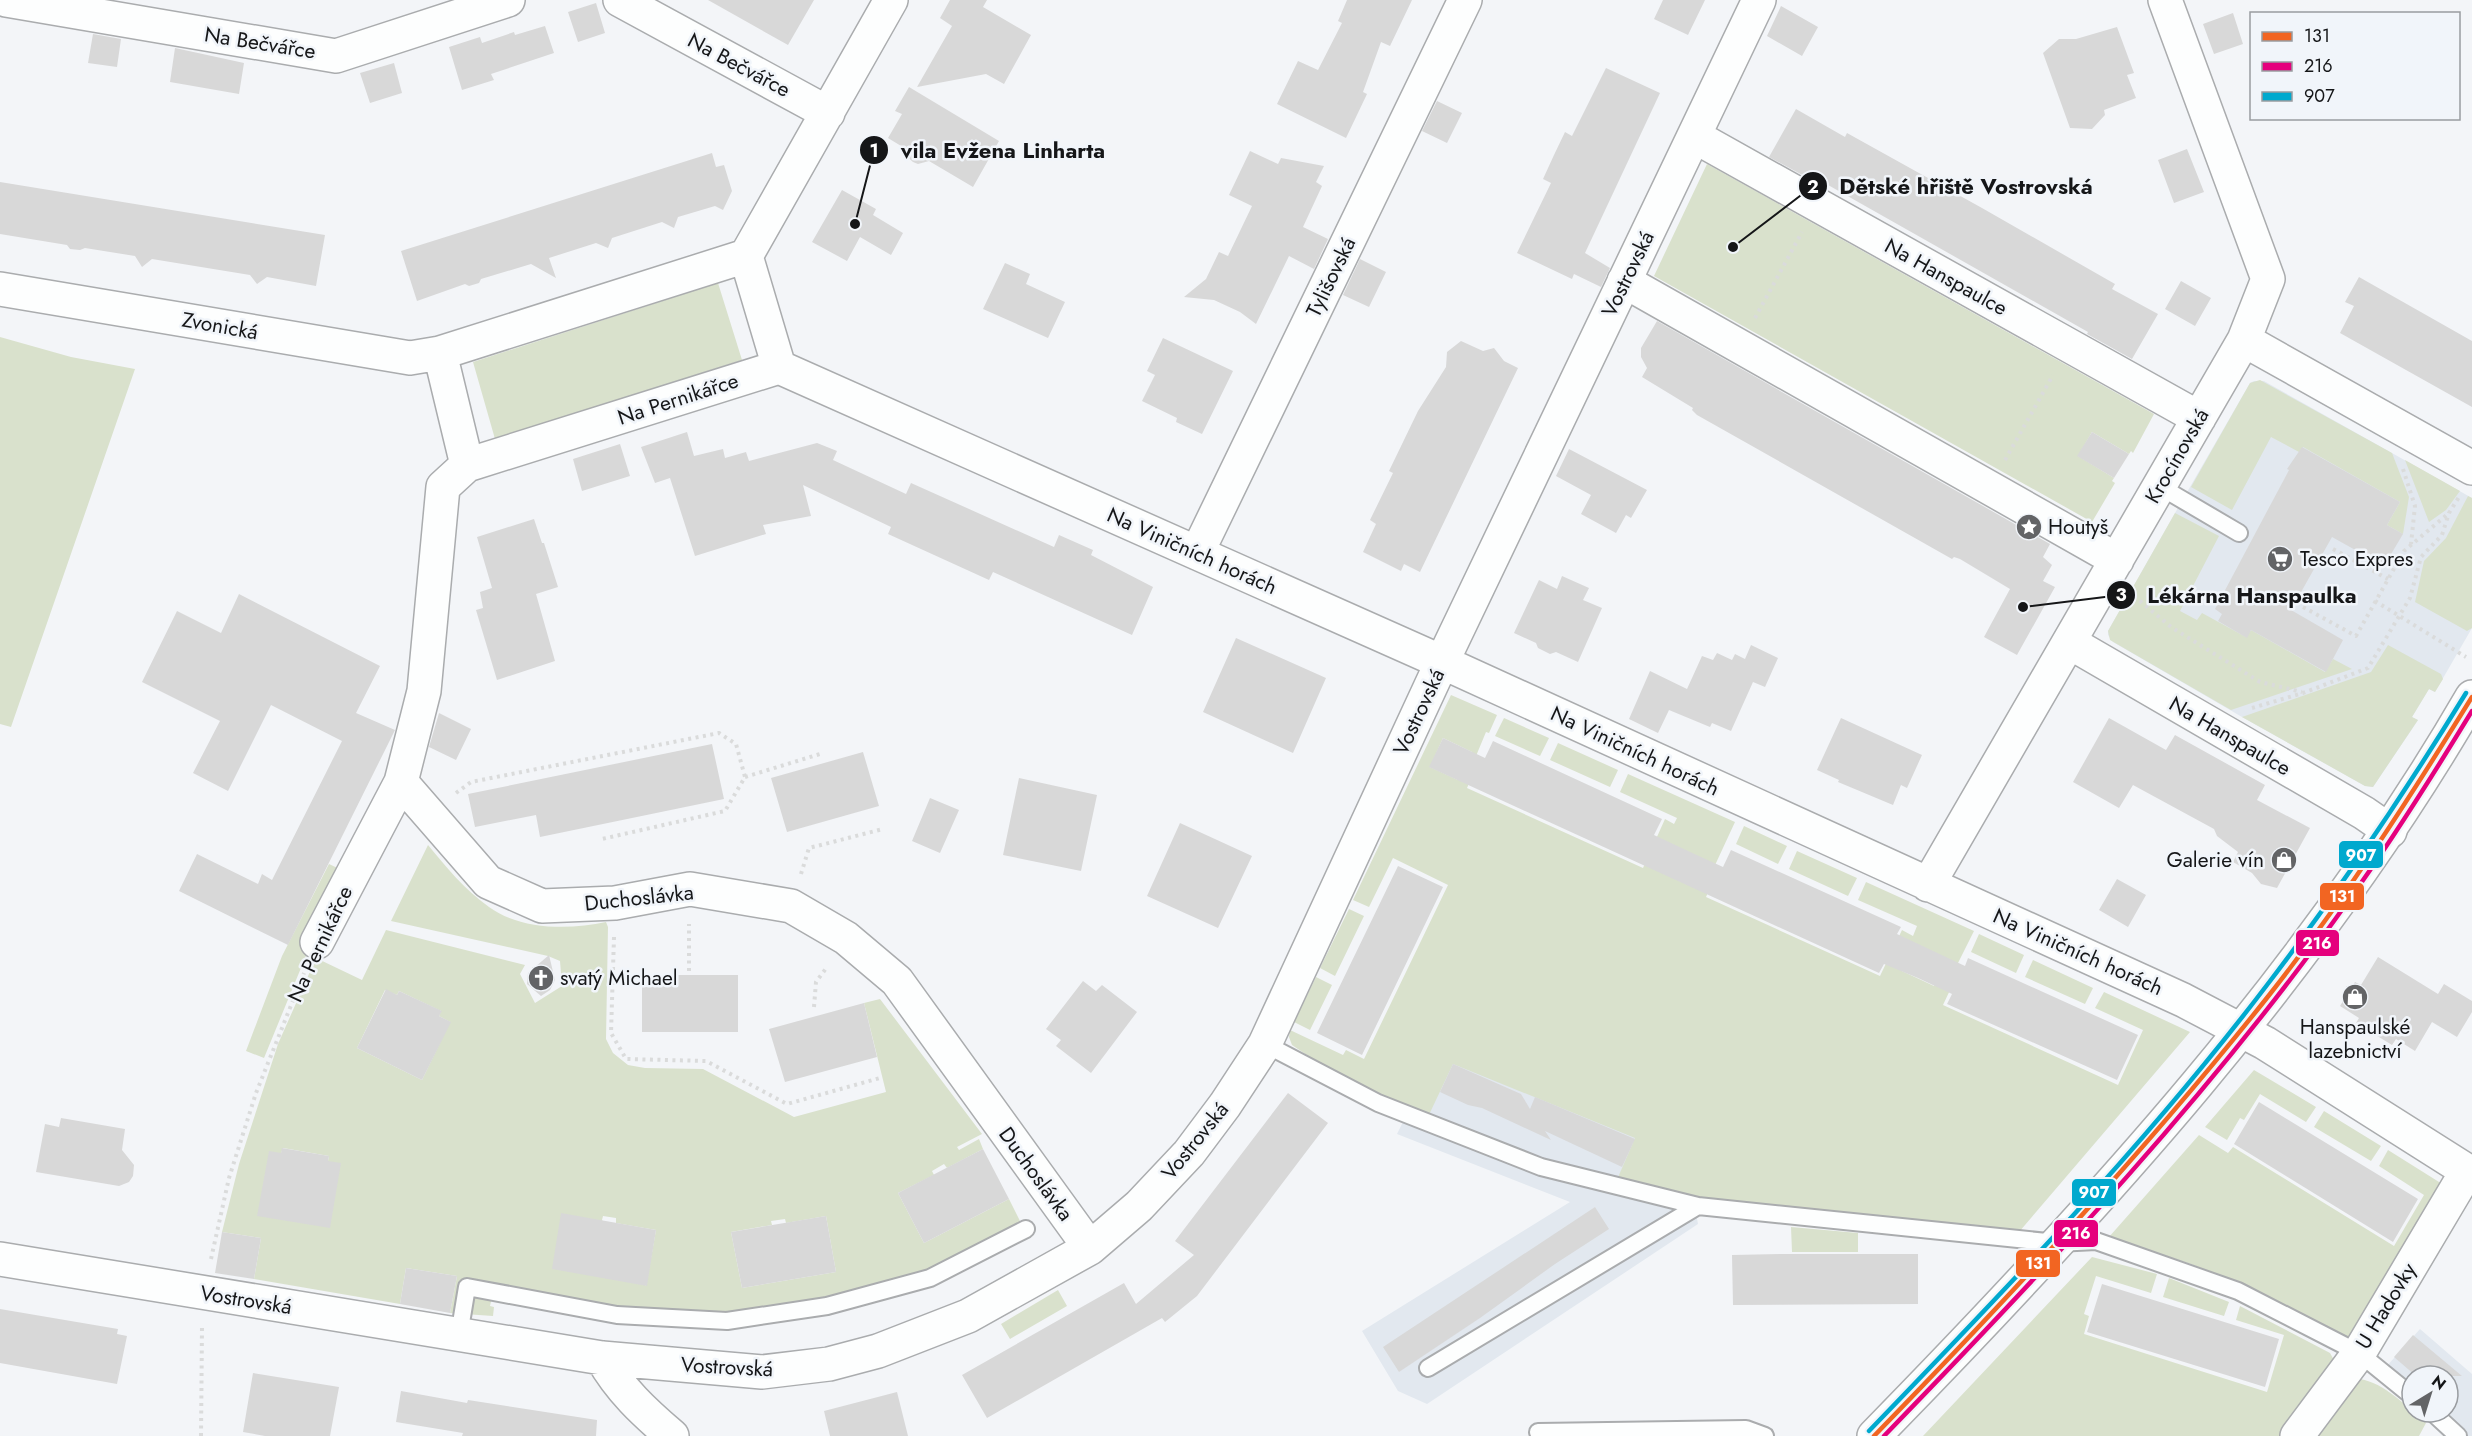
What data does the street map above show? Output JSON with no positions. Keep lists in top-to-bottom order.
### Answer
{
  "streets": {
    "street": [
      "Na Bečvářce",
      "Vostrovská",
      "Tylišovská",
      "Na Hanspaulce",
      "Zvonická",
      "Na Pernikářce",
      "Krocínovská",
      "Na Viničních horách",
      "Duchoslávka",
      "U Hadovky"
    ]
  },
  "crossings": [
    ["Vostrovská", "Na Hanspaulce"],
    ["Vostrovská", "Na Pernikářce"],
    ["Vostrovská", "Na Viničních horách"],
    ["Vostrovská", "Duchoslávka"],
    ["Tylišovská", "Na Viničních horách"],
    ["Na Hanspaulce", "Krocínovská"],
    ["Na Pernikářce", "Na Viničních horách"],
    ["Na Pernikářce", "Duchoslávka"],
    ["Krocínovská", "Na Viničních horách"],
    ["Na Viničních horách", "U Hadovky"]
  ],
  "places": {
    "other": ["vila Evžena Linharta", "Dětské hřiště Vostrovská", "Lékárna Hanspaulka"],
    "place": ["Houtyš"],
    "supermarket": ["Tesco Expres"],
    "shop": ["Galerie vín", "Hanspaulské lazebnictví"],
    "church": ["svatý Michael"]
  },
  "lines": ["transit line 907", "transit line 131", "transit line 216"],
  "legend": ["131", "216", "907"],
  "north": "top right"
}
